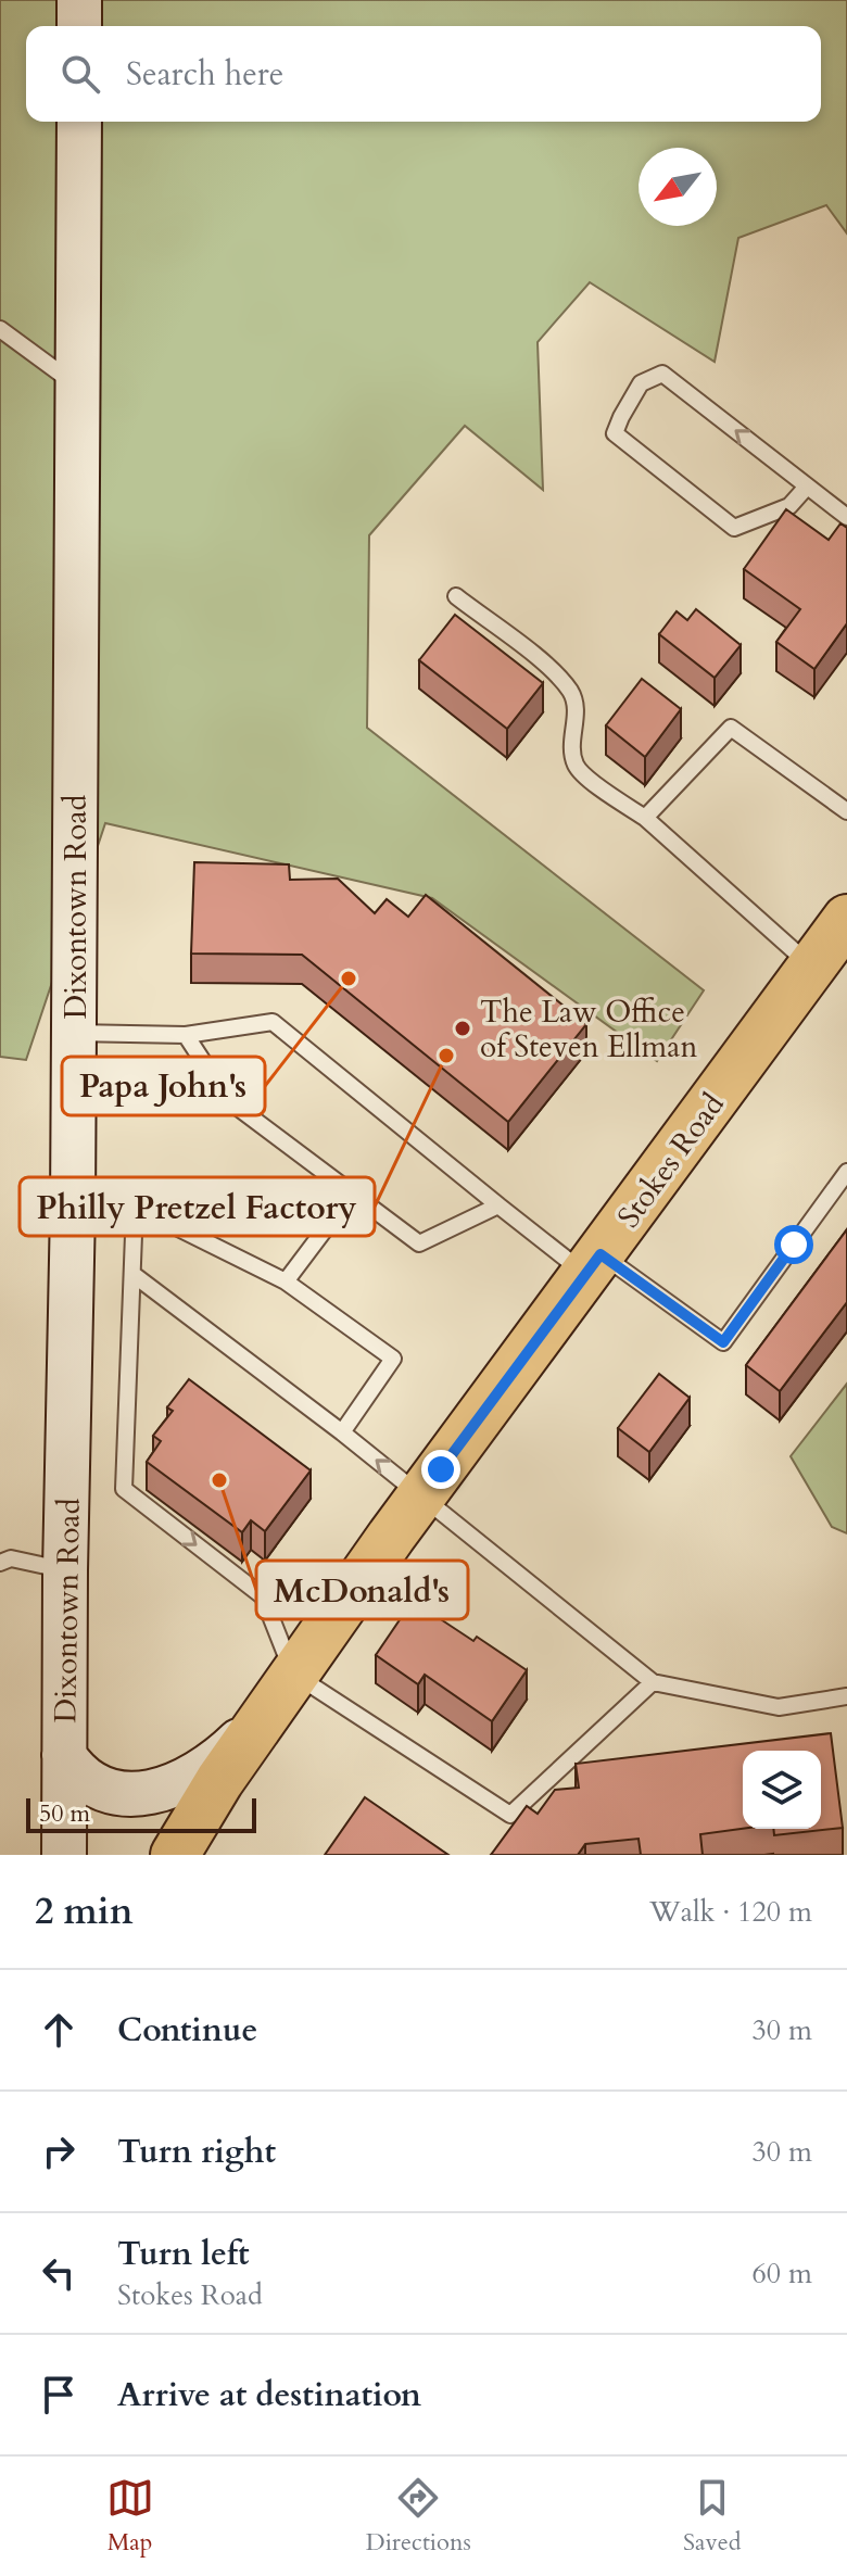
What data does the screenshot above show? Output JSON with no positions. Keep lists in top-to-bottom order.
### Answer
{
  "streets": {
    "main road": ["Stokes Road"],
    "street": ["Dixontown Road"]
  },
  "places": [
    "Papa John's",
    "The Law Office of Steven Ellman",
    "Philly Pretzel Factory",
    "McDonald's"
  ],
  "scale_bar": "50 m",
  "north": "bottom left",
  "page": {
    "search": "Search here",
    "scale": "50 m",
    "heading": ["2 min", "Walk · 120 m"],
    "list": [
      ["Continue", "30 m"],
      ["Turn right", "30 m"],
      ["Turn left", "Stokes Road", "60 m"],
      "Arrive at destination"
    ],
    "nav": ["Map", "Directions", "Saved"]
  }
}
